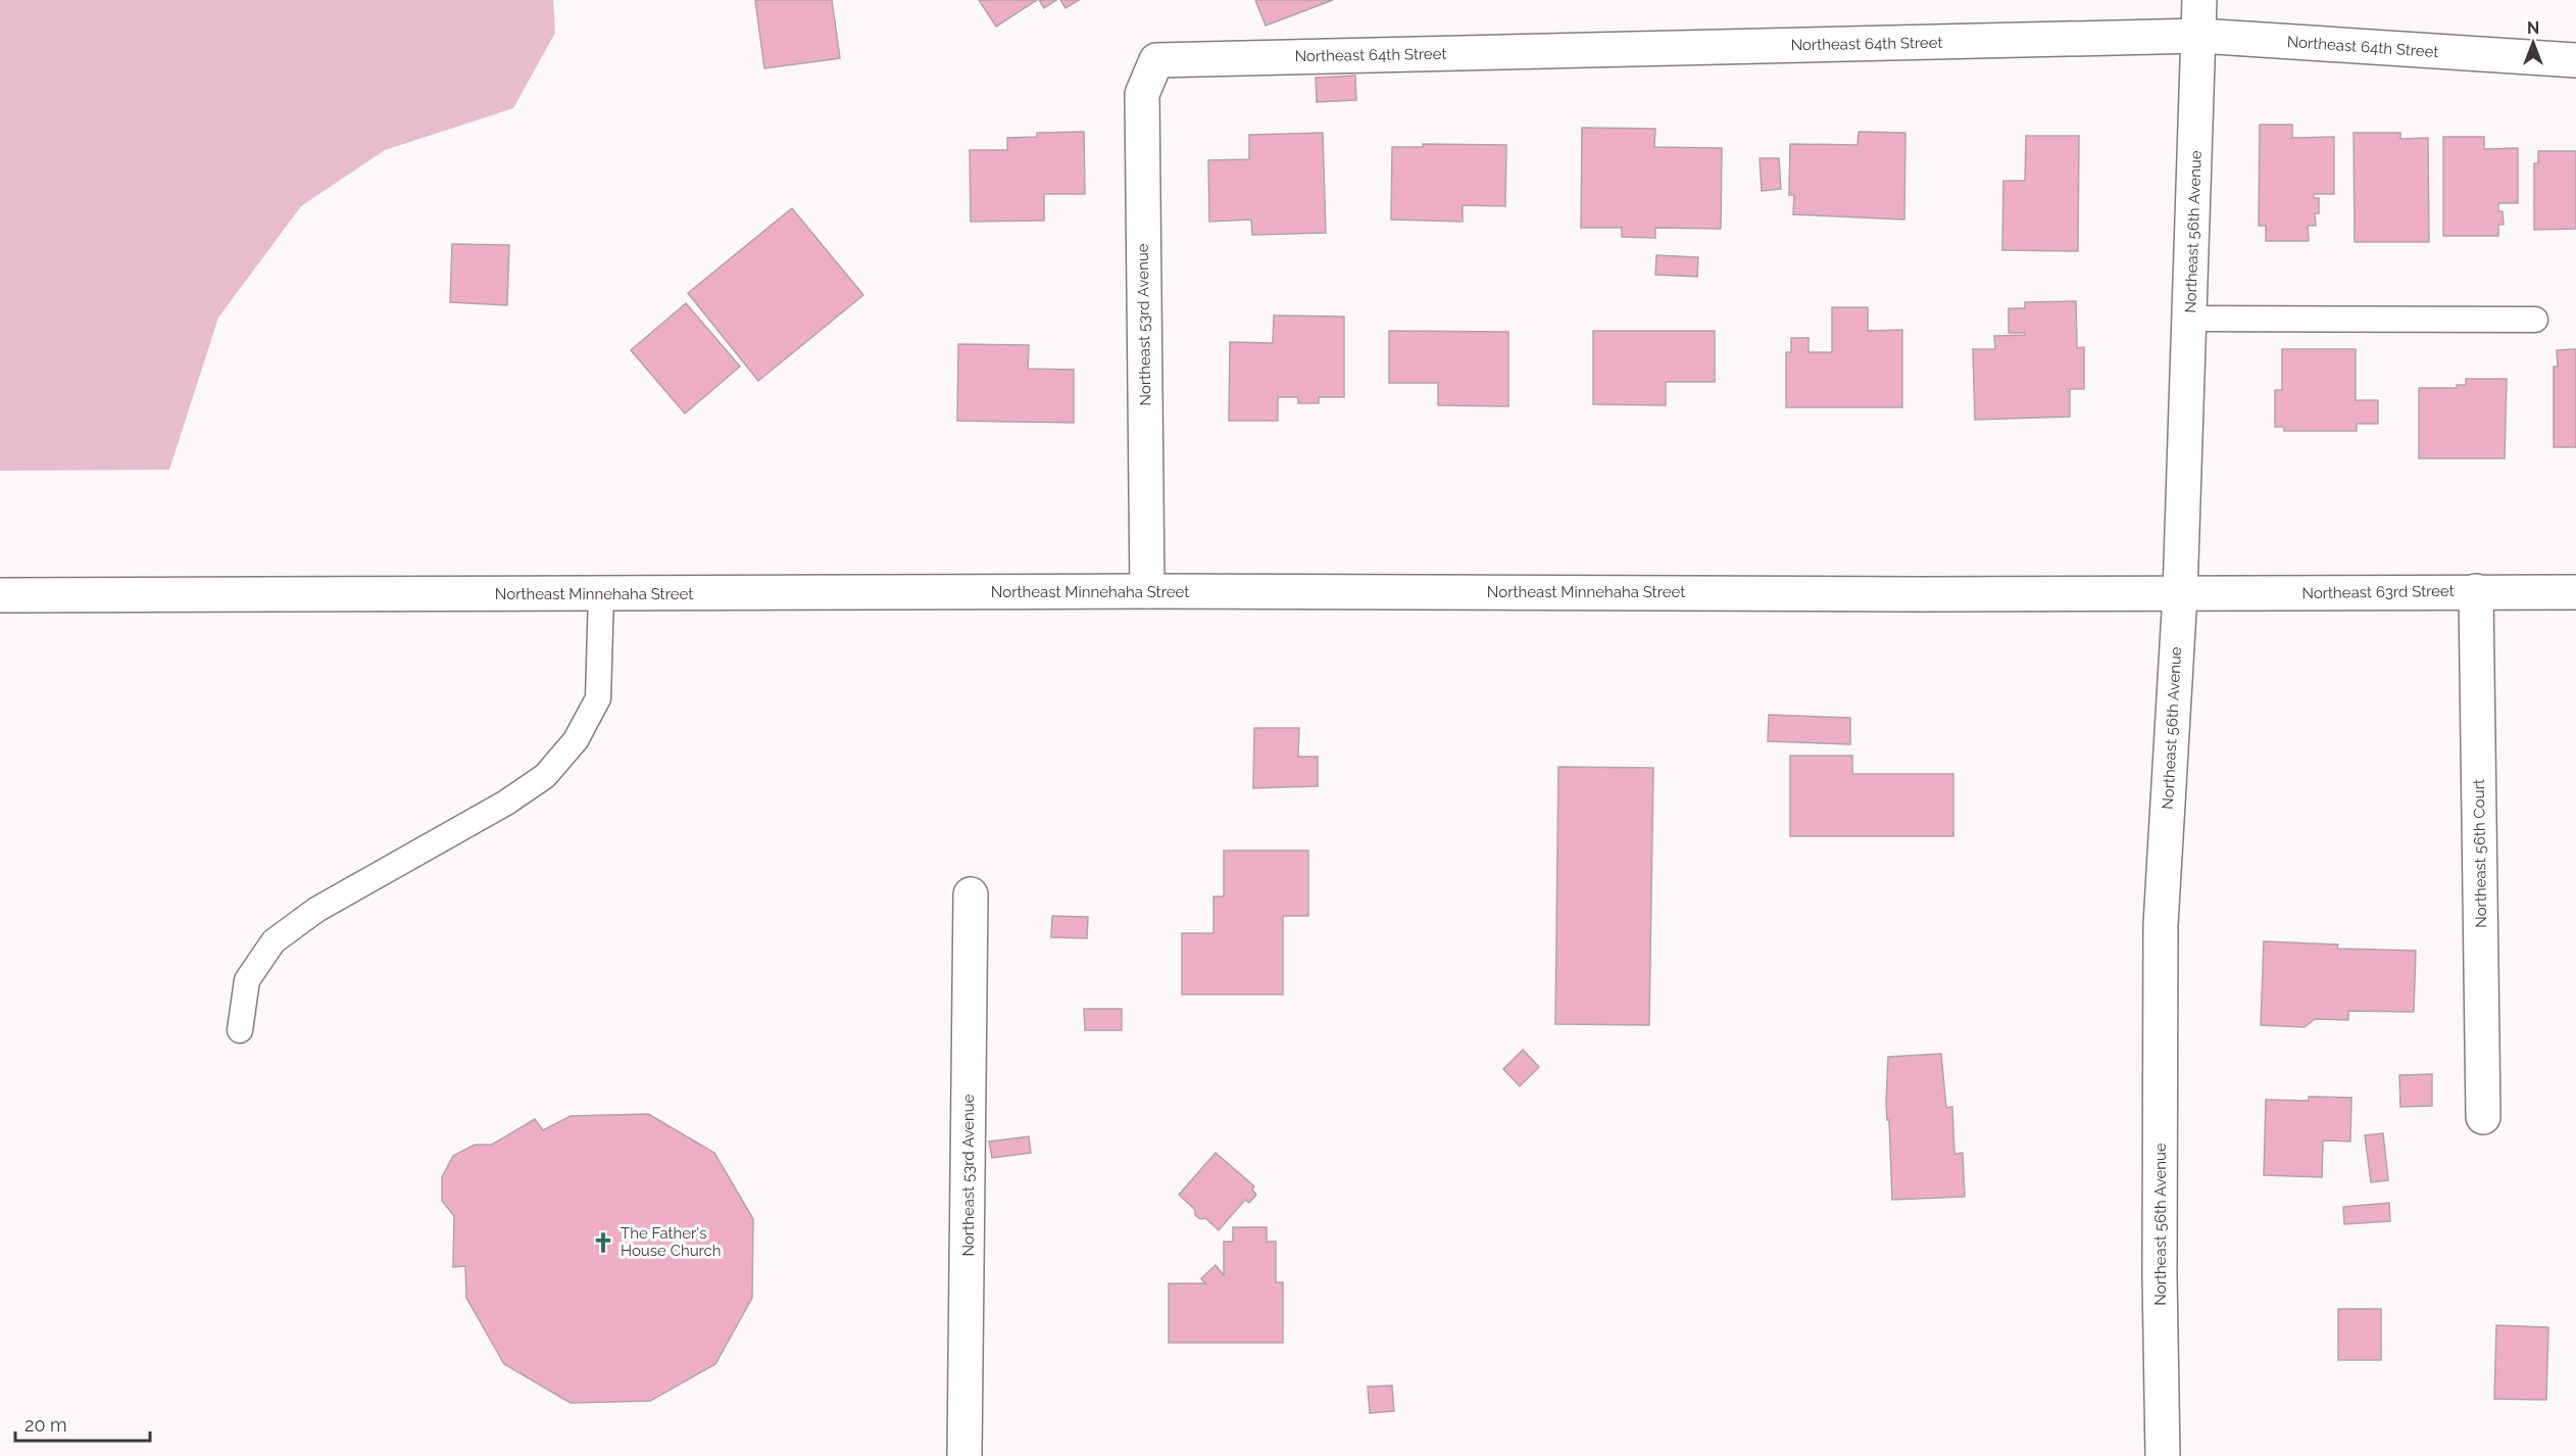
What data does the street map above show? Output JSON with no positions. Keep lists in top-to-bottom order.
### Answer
{
  "streets": {
    "street": [
      "Northeast 64th Street",
      "Northeast 56th Avenue",
      "Northeast 53rd Avenue",
      "Northeast Minnehaha Street",
      "Northeast 63rd Street",
      "Northeast 56th Court"
    ]
  },
  "crossings": [
    ["Northeast 64th Street", "Northeast 56th Avenue"],
    ["Northeast 64th Street", "Northeast 53rd Avenue"],
    ["Northeast 56th Avenue", "Northeast Minnehaha Street"],
    ["Northeast 56th Avenue", "Northeast 63rd Street"],
    ["Northeast 53rd Avenue", "Northeast Minnehaha Street"],
    ["Northeast Minnehaha Street", "Northeast 63rd Street"],
    ["Northeast 63rd Street", "Northeast 56th Court"]
  ],
  "places": {
    "church": ["The Father's House Church"]
  },
  "scale_bar": "20 m",
  "north": "top"
}
